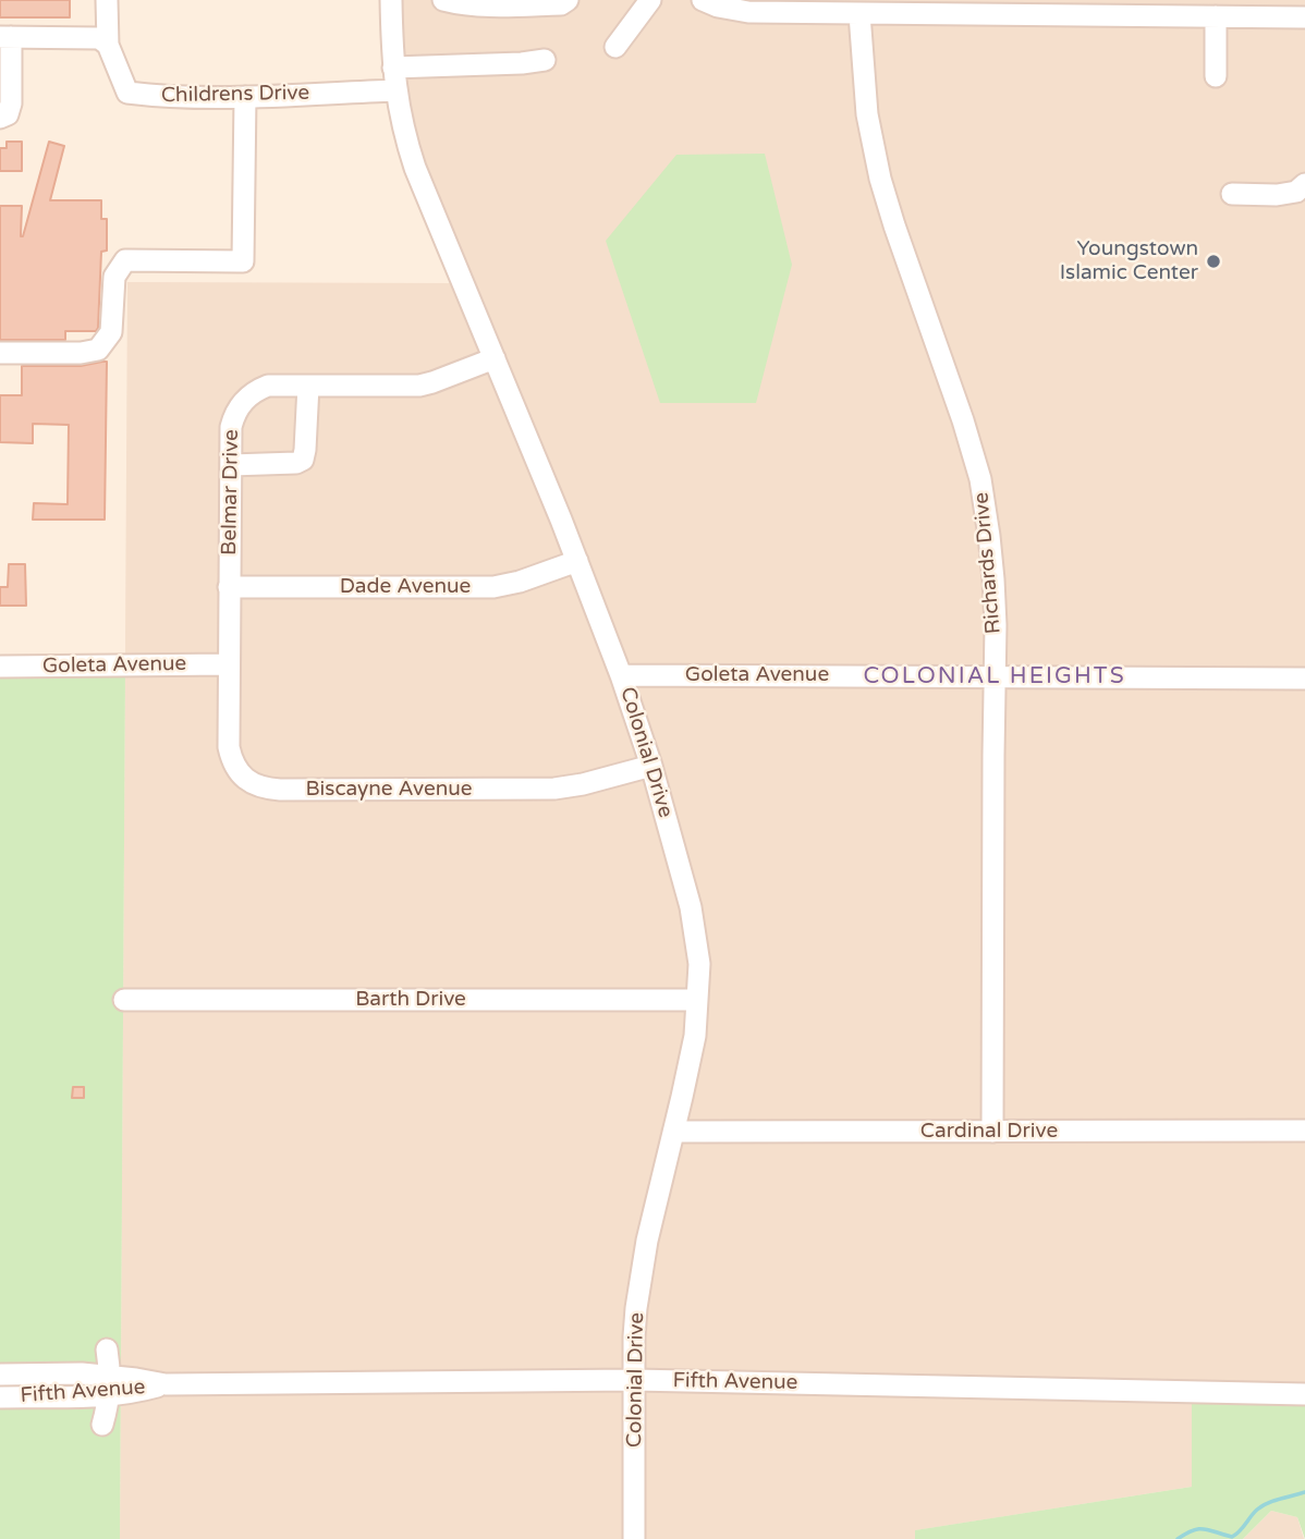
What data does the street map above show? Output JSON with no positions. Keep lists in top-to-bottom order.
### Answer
{
  "streets": {
    "street": [
      "Childrens Drive",
      "Belmar Drive",
      "Richards Drive",
      "Dade Avenue",
      "Goleta Avenue",
      "Colonial Drive",
      "Biscayne Avenue",
      "Barth Drive",
      "Cardinal Drive",
      "Fifth Avenue"
    ]
  },
  "crossings": [
    ["Childrens Drive", "Colonial Drive"],
    ["Belmar Drive", "Dade Avenue"],
    ["Belmar Drive", "Goleta Avenue"],
    ["Belmar Drive", "Colonial Drive"],
    ["Belmar Drive", "Biscayne Avenue"],
    ["Richards Drive", "Goleta Avenue"],
    ["Richards Drive", "Cardinal Drive"],
    ["Dade Avenue", "Colonial Drive"],
    ["Goleta Avenue", "Colonial Drive"],
    ["Goleta Avenue", "Biscayne Avenue"],
    ["Colonial Drive", "Biscayne Avenue"],
    ["Colonial Drive", "Barth Drive"],
    ["Colonial Drive", "Cardinal Drive"],
    ["Colonial Drive", "Fifth Avenue"]
  ],
  "districts": ["COLONIAL HEIGHTS"],
  "places": ["Youngstown Islamic Center"]
}
